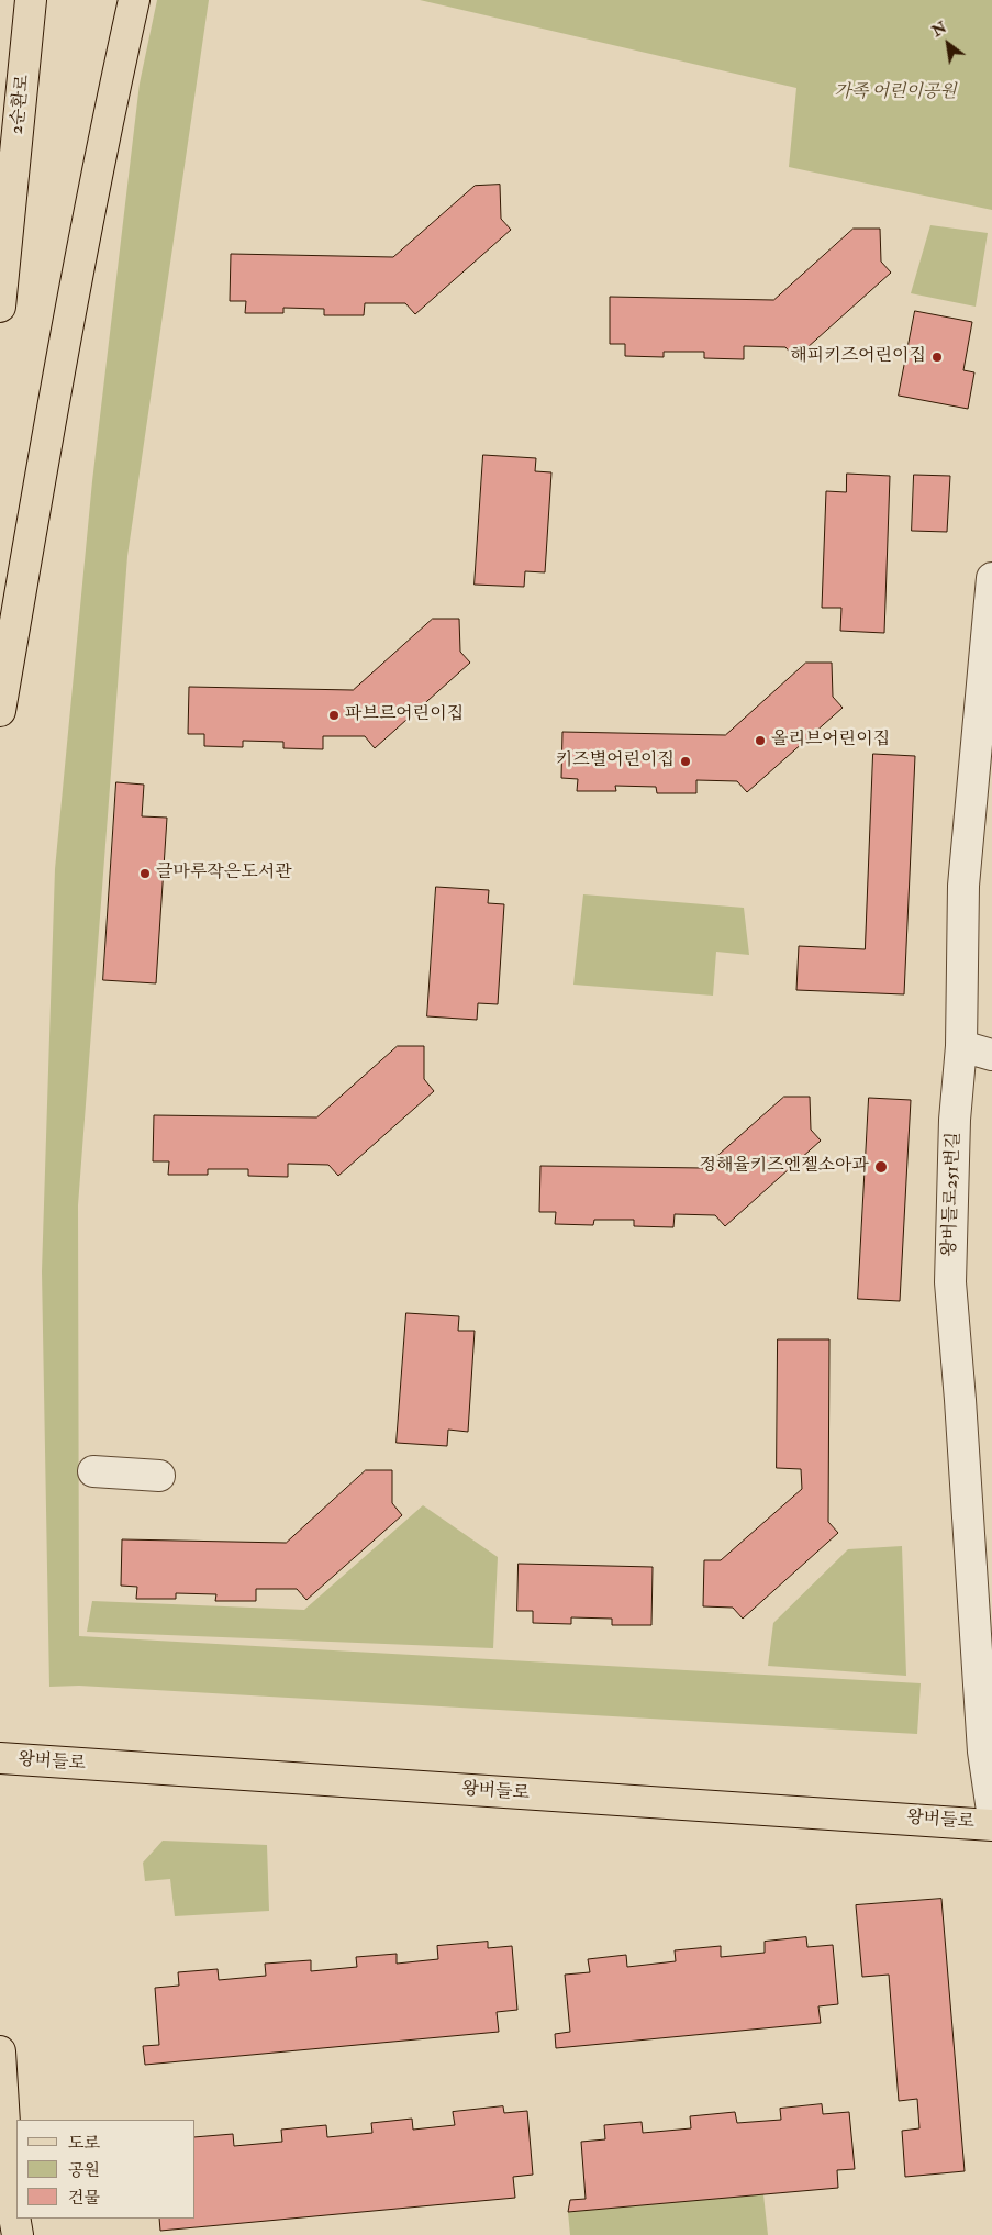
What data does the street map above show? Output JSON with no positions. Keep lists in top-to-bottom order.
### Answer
{
  "streets": {
    "main road": ["2순환로", "왕버들로"],
    "street": ["왕버들로251번길"]
  },
  "parks": ["가족 어린이공원"],
  "places": [
    "해피키즈어린이집",
    "파브르어린이집",
    "올리브어린이집",
    "키즈별어린이집",
    "글마루작은도서관",
    "정해율키즈엔젤소아과"
  ],
  "legend": ["도로", "공원", "건물"],
  "north": "top left"
}
